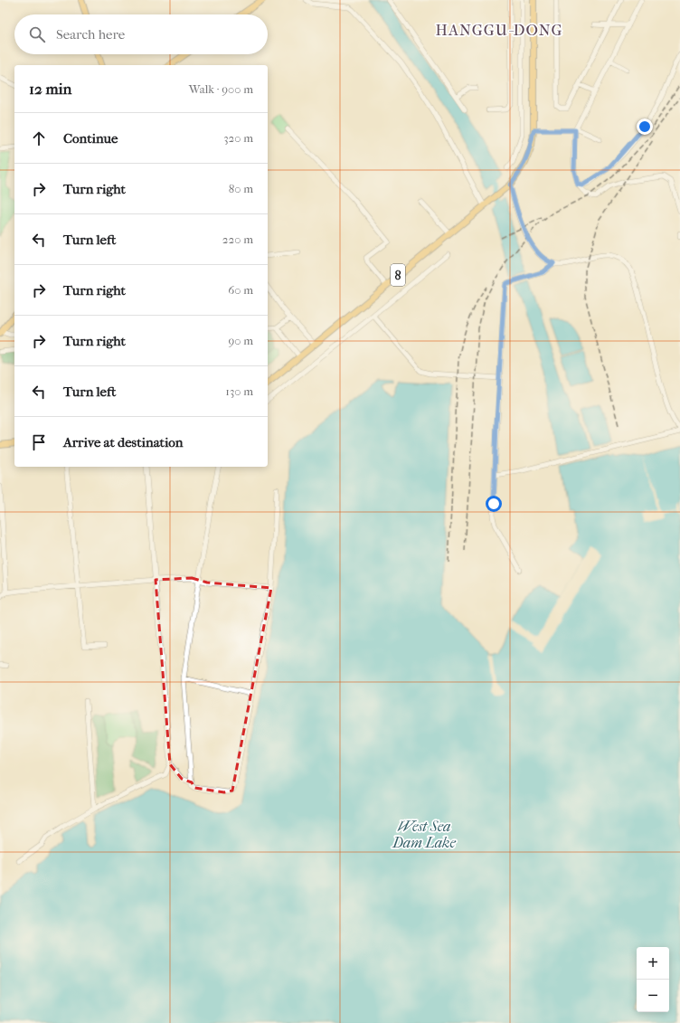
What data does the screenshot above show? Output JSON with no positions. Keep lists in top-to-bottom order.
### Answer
{
  "streets": {
    "main road": ["8"]
  },
  "districts": ["HANGGU-DONG"],
  "water": ["West Sea Dam Lake"],
  "page": {
    "search": "Search here",
    "heading": ["12 min", "Walk · 900 m"],
    "list": [
      ["Continue", "320 m"],
      ["Turn right", "80 m"],
      ["Turn left", "220 m"],
      ["Turn right", "60 m"],
      ["Turn right", "90 m"],
      ["Turn left", "130 m"],
      "Arrive at destination"
    ],
    "map_buttons": ["+", "−"]
  }
}
